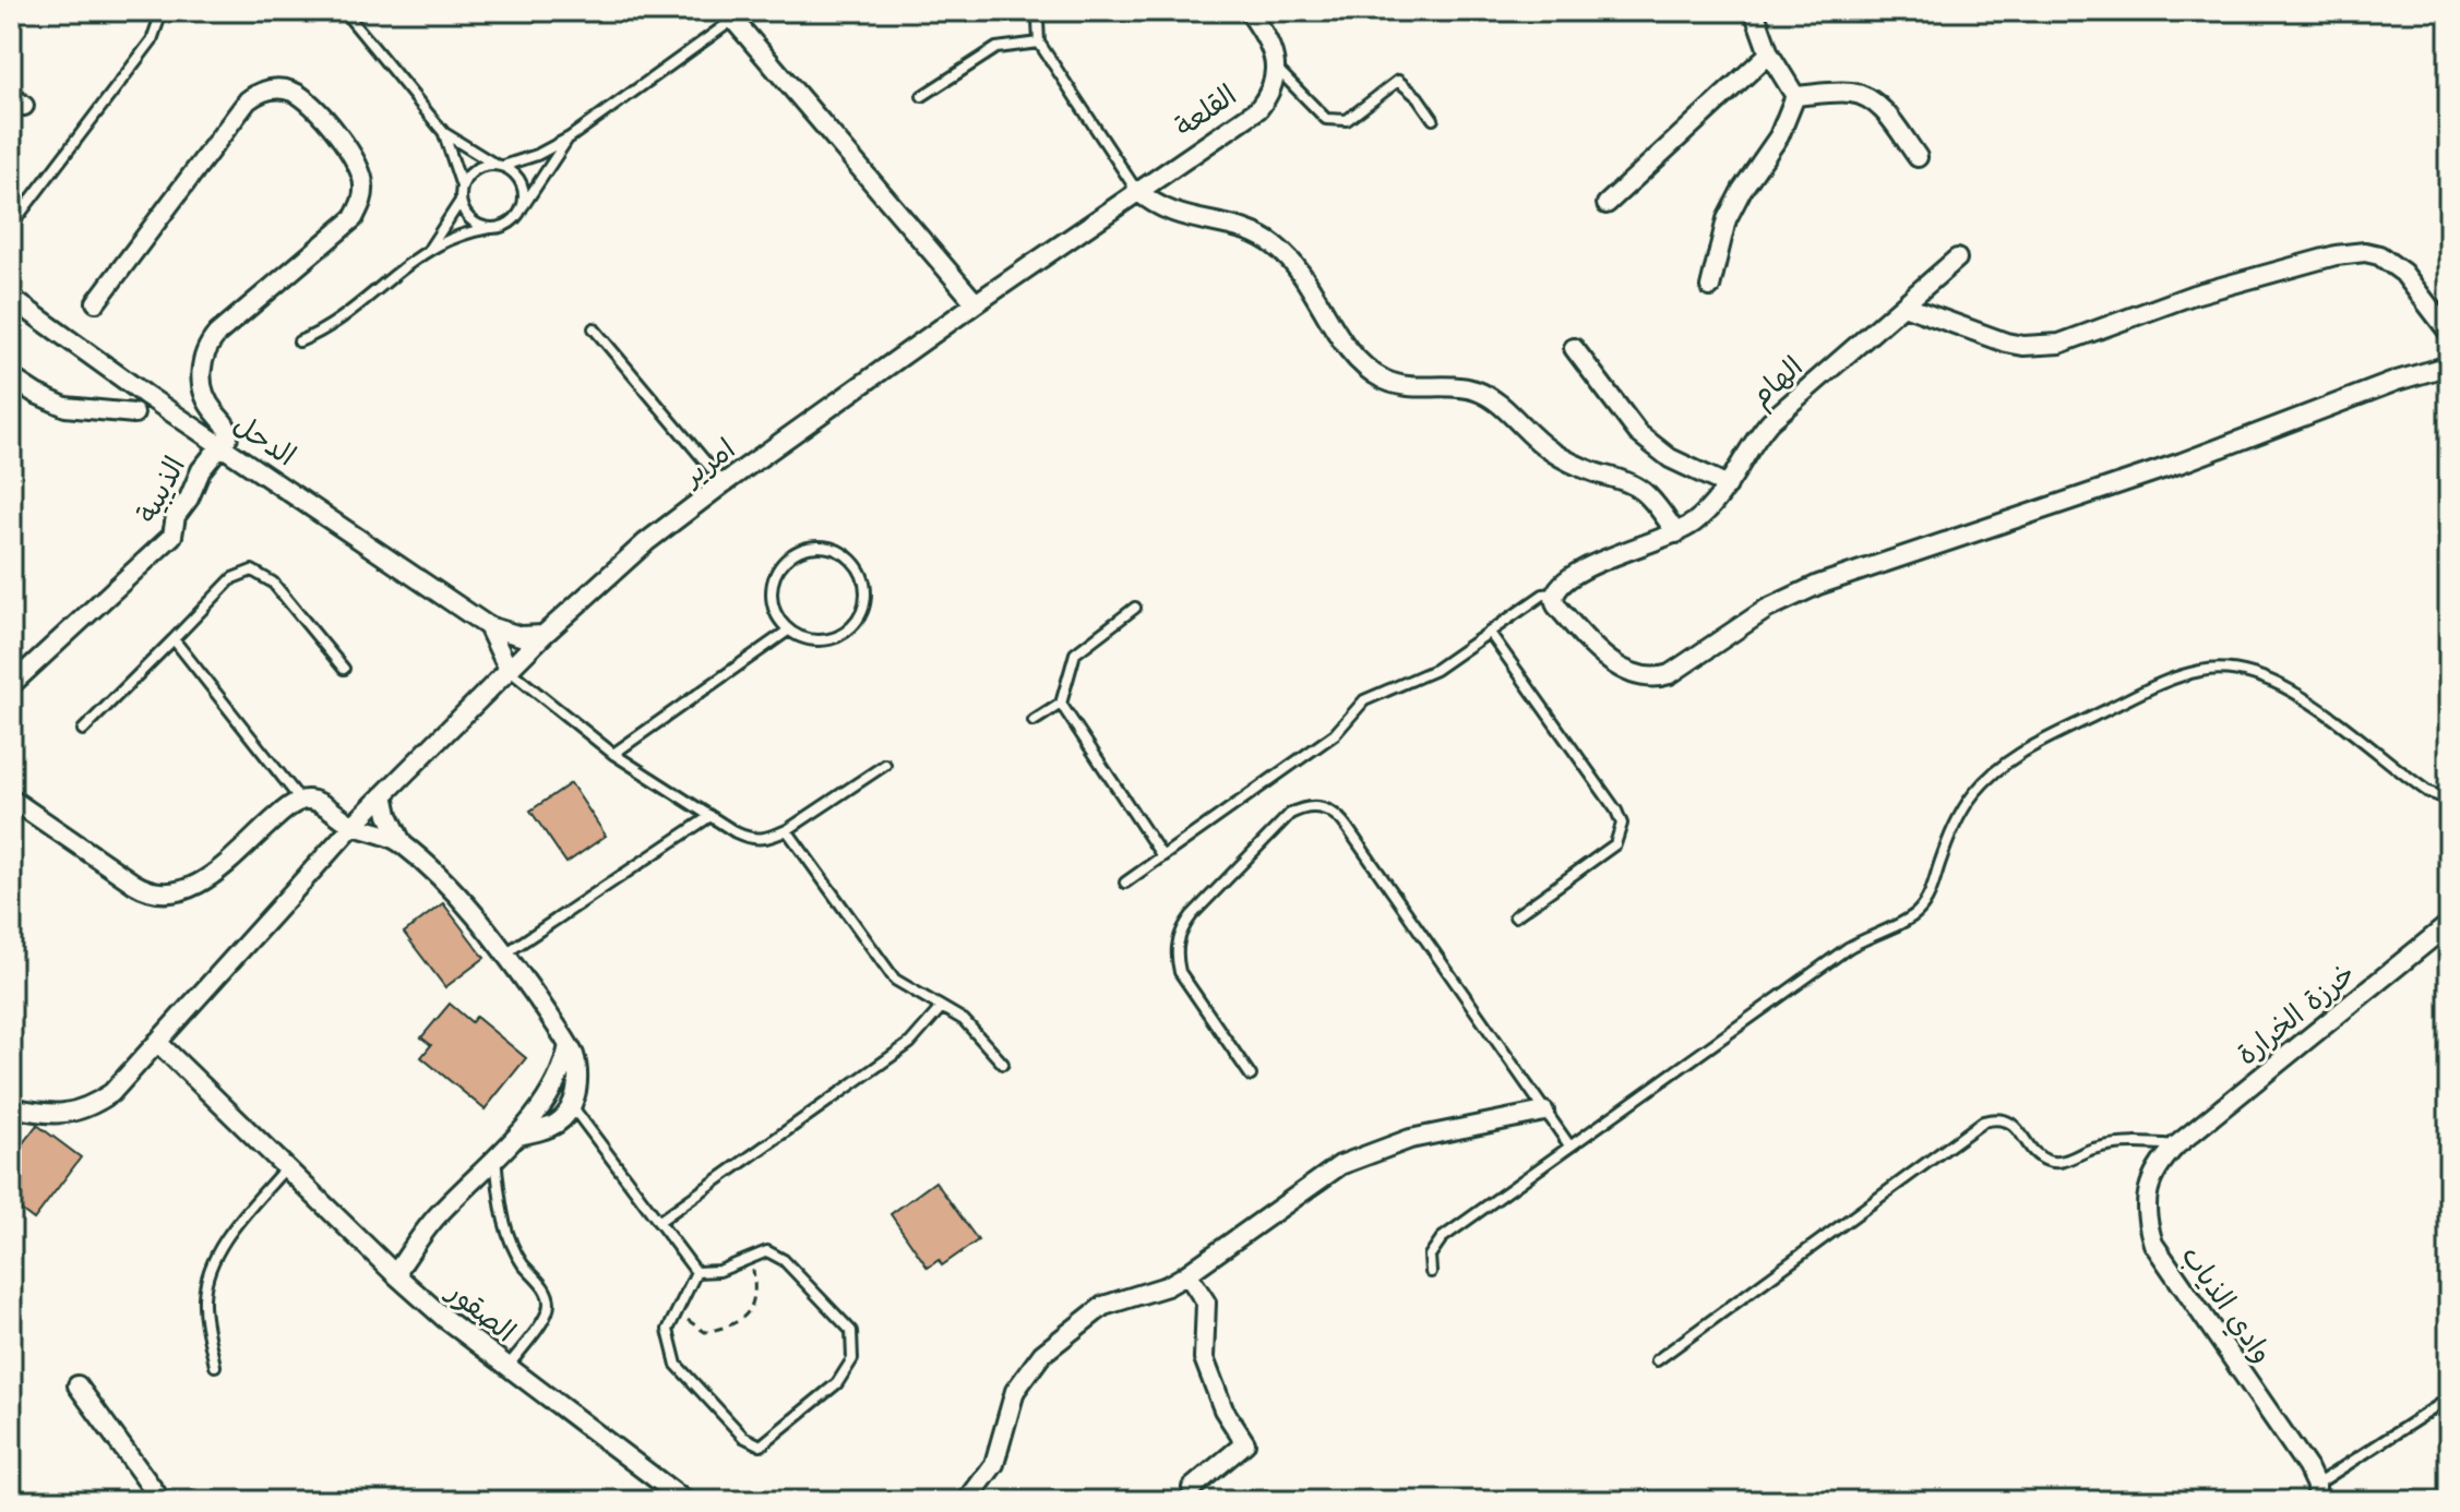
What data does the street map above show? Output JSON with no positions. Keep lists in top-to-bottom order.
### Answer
{
  "streets": {
    "street": [
      "القلعة",
      "الهام",
      "الدحل",
      "امرير",
      "الذيبية",
      "خرزة الخرارة",
      "وادي الذياب",
      "الصقور"
    ]
  },
  "crossings": [
    ["القلعة", "امرير"],
    ["الدحل", "الذيبية"],
    ["خرزة الخرارة", "وادي الذياب"]
  ]
}
